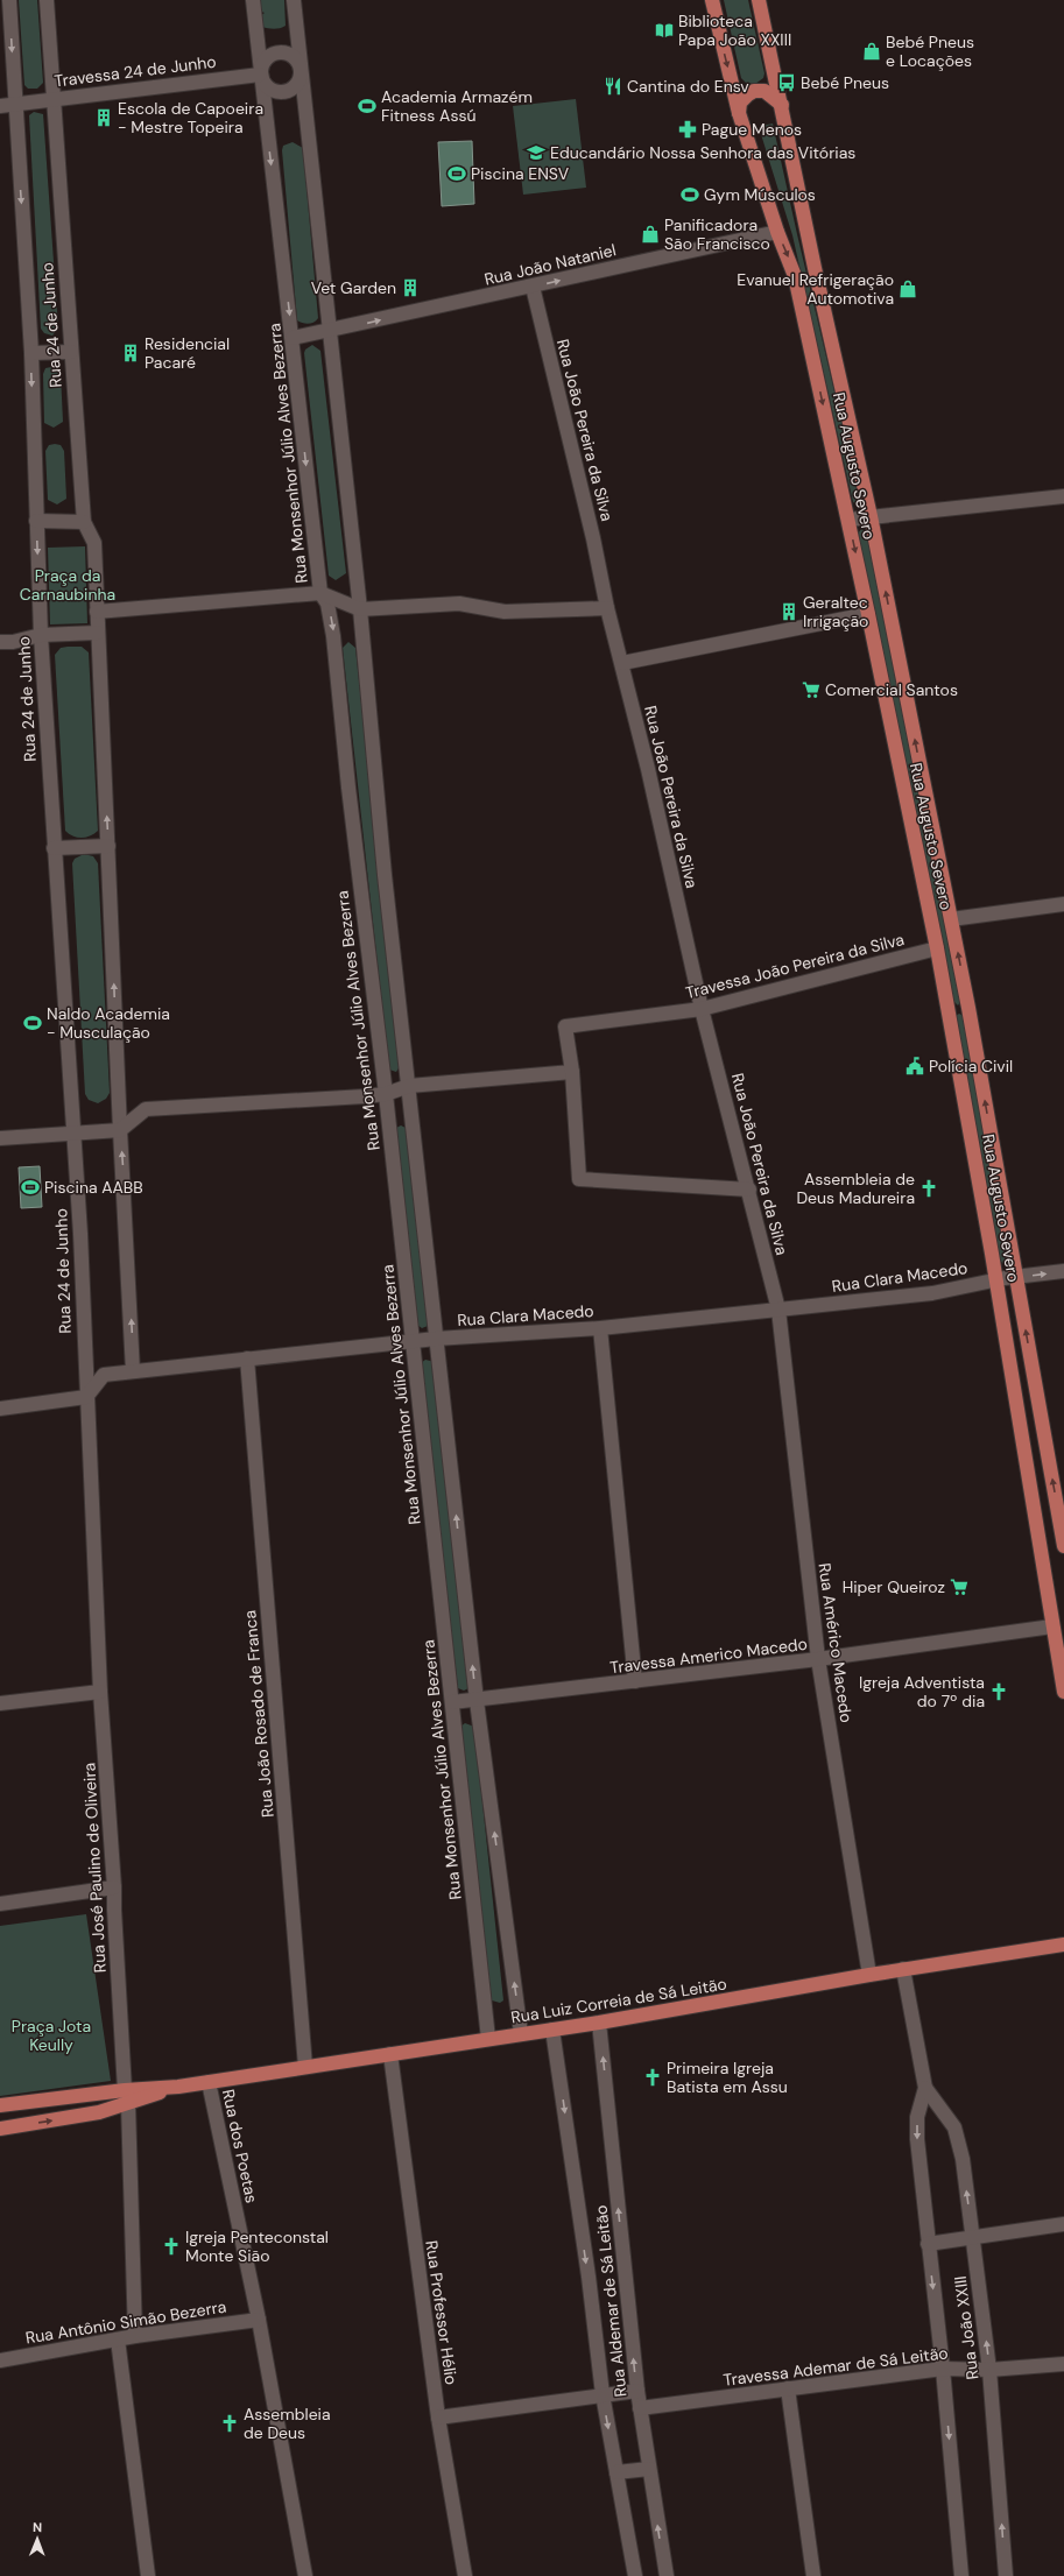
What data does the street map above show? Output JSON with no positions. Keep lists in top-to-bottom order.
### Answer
{
  "streets": {
    "main road": ["Rua Augusto Severo", "Rua Luiz Correia de Sá Leitão"],
    "street": [
      "Travessa 24 de Junho",
      "Rua João Nataniel",
      "Rua 24 de Junho",
      "Rua João Pereira da Silva",
      "Rua Monsenhor Júlio Alves Bezerra",
      "Travessa João Pereira da Silva",
      "Rua Clara Macedo",
      "Rua Américo Macedo",
      "Travessa Americo Macedo",
      "Rua João Rosado de Franca",
      "Rua José Paulino de Oliveira",
      "Rua dos Poetas",
      "Rua Aldemar de Sá Leitão",
      "Rua Professor Hélio",
      "Rua Antônio Simão Bezerra",
      "Rua João XXIII",
      "Travessa Ademar de Sá Leitão"
    ]
  },
  "crossings": [
    ["Travessa 24 de Junho", "Rua 24 de Junho"],
    ["Travessa 24 de Junho", "Rua Monsenhor Júlio Alves Bezerra"],
    ["Rua João Nataniel", "Rua João Pereira da Silva"],
    ["Rua João Nataniel", "Rua Monsenhor Júlio Alves Bezerra"],
    ["Rua João Nataniel", "Rua Augusto Severo"],
    ["Rua 24 de Junho", "Rua Clara Macedo"],
    ["Rua 24 de Junho", "Rua José Paulino de Oliveira"],
    ["Rua João Pereira da Silva", "Travessa João Pereira da Silva"],
    ["Rua João Pereira da Silva", "Rua Clara Macedo"],
    ["Rua João Pereira da Silva", "Rua Américo Macedo"],
    ["Rua Monsenhor Júlio Alves Bezerra", "Rua Clara Macedo"],
    ["Rua Monsenhor Júlio Alves Bezerra", "Travessa Americo Macedo"],
    ["Rua Monsenhor Júlio Alves Bezerra", "Rua Luiz Correia de Sá Leitão"],
    ["Rua Augusto Severo", "Travessa João Pereira da Silva"],
    ["Rua Augusto Severo", "Rua Clara Macedo"],
    ["Rua Augusto Severo", "Travessa Americo Macedo"],
    ["Rua Clara Macedo", "Rua Américo Macedo"],
    ["Rua Clara Macedo", "Rua João Rosado de Franca"],
    ["Rua Clara Macedo", "Rua José Paulino de Oliveira"],
    ["Rua Américo Macedo", "Travessa Americo Macedo"],
    ["Rua Américo Macedo", "Rua Luiz Correia de Sá Leitão"],
    ["Rua João Rosado de Franca", "Rua Luiz Correia de Sá Leitão"],
    ["Rua José Paulino de Oliveira", "Rua Luiz Correia de Sá Leitão"],
    ["Rua José Paulino de Oliveira", "Rua Antônio Simão Bezerra"],
    ["Rua Luiz Correia de Sá Leitão", "Rua dos Poetas"],
    ["Rua Luiz Correia de Sá Leitão", "Rua Aldemar de Sá Leitão"],
    ["Rua Luiz Correia de Sá Leitão", "Rua Professor Hélio"],
    ["Rua Luiz Correia de Sá Leitão", "Rua João XXIII"],
    ["Rua dos Poetas", "Rua Antônio Simão Bezerra"],
    ["Rua Aldemar de Sá Leitão", "Travessa Ademar de Sá Leitão"],
    ["Rua João XXIII", "Travessa Ademar de Sá Leitão"]
  ],
  "one_way": ["Rua João Nataniel"],
  "parks": ["Praça da Carnaubinha", "Praça Jota Keully"],
  "places": {
    "library": ["Biblioteca Papa João XXIII"],
    "shop": ["Bebé Pneus e Locações", "Panificadora São Francisco", "Evanuel Refrigeração Automotiva"],
    "bus stop": ["Bebé Pneus"],
    "restaurant": ["Cantina do Ensv"],
    "sports": [
      "Academia Armazém Fitness Assú",
      "Piscina ENSV",
      "Gym Músculos",
      "Naldo Academia - Musculação",
      "Piscina AABB"
    ],
    "building": [
      "Escola de Capoeira - Mestre Topeira",
      "Vet Garden",
      "Residencial Pacaré",
      "Geraltec Irrigação"
    ],
    "pharmacy": ["Pague Menos"],
    "school or university": ["Educandário Nossa Senhora das Vitórias"],
    "supermarket": ["Comercial Santos", "Hiper Queiroz"],
    "public building": ["Polícia Civil"],
    "church": [
      "Assembleia de Deus Madureira",
      "Igreja Adventista do 7º dia",
      "Primeira Igreja Batista em Assu",
      "Igreja Penteconstal Monte Sião",
      "Assembleia de Deus"
    ]
  },
  "north": "top"
}
